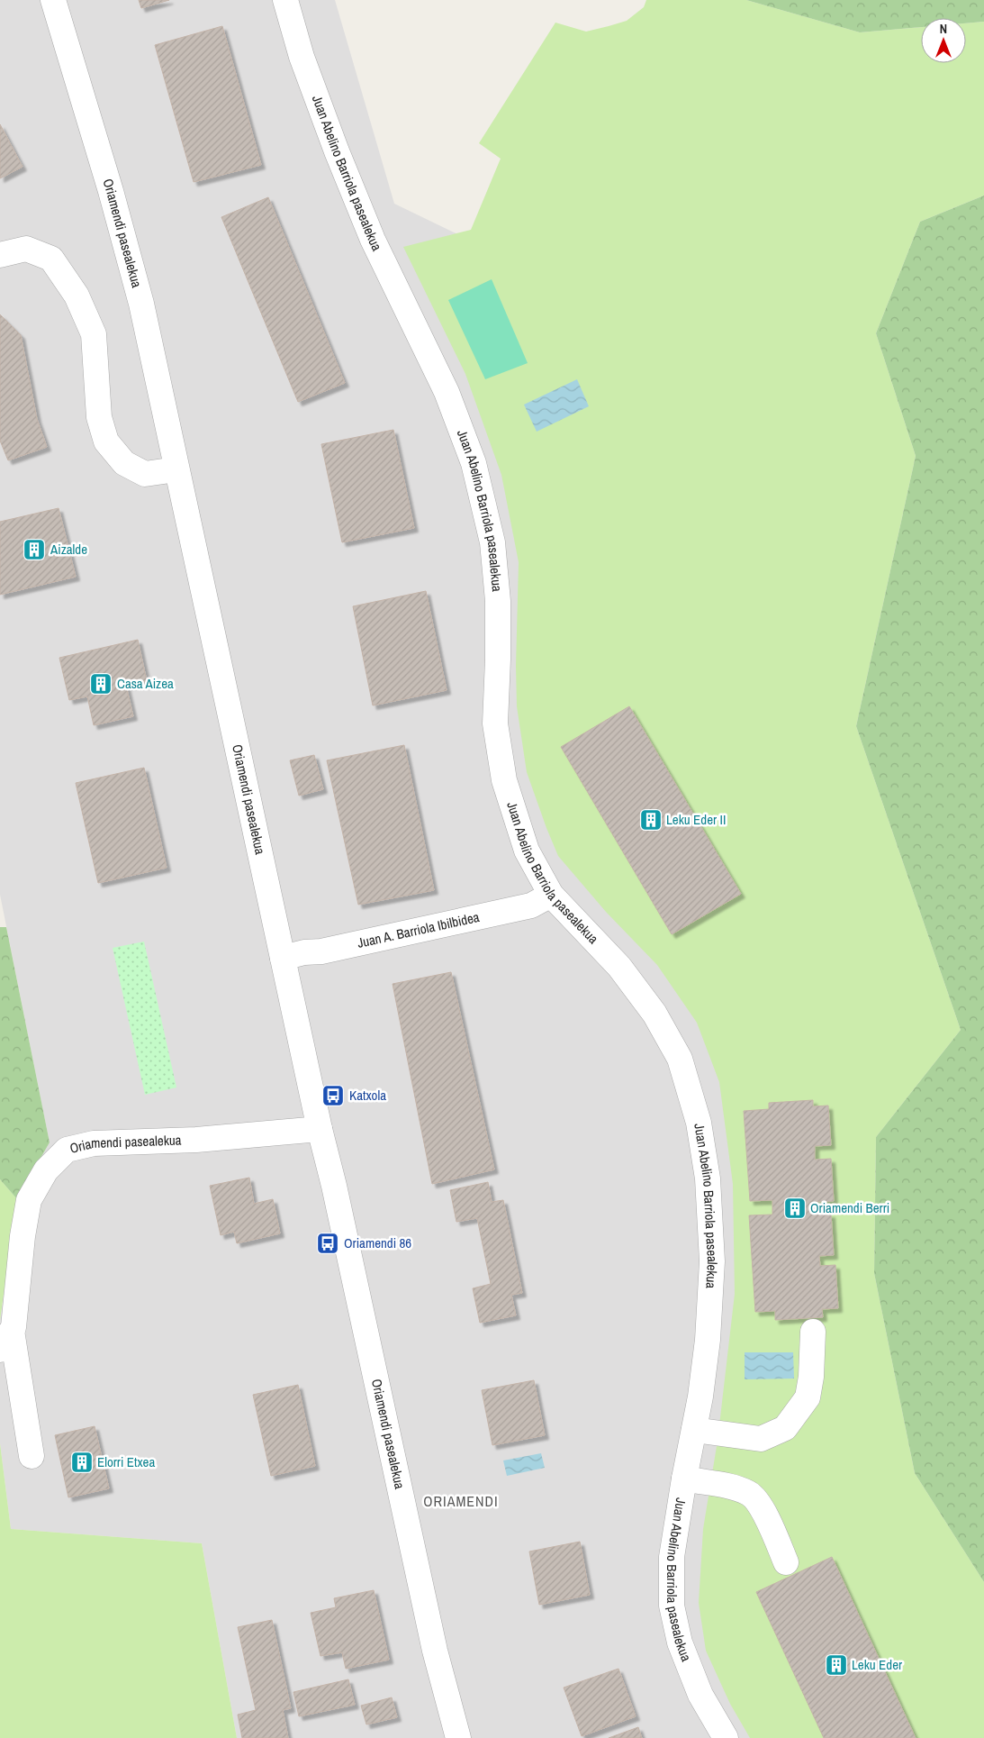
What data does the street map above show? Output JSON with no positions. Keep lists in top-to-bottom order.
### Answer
{
  "streets": {
    "street": ["Juan Abelino Barriola pasealekua", "Oriamendi pasealekua", "Juan A. Barriola Ibilbidea"]
  },
  "crossings": [
    ["Juan Abelino Barriola pasealekua", "Juan A. Barriola Ibilbidea"],
    ["Oriamendi pasealekua", "Juan A. Barriola Ibilbidea"]
  ],
  "districts": ["ORIAMENDI"],
  "places": {
    "building": [
      "Aizalde",
      "Casa Aizea",
      "Leku Eder II",
      "Oriamendi Berri",
      "Elorri Etxea",
      "Leku Eder"
    ],
    "bus stop": ["Katxola", "Oriamendi 86"]
  },
  "north": "top"
}
